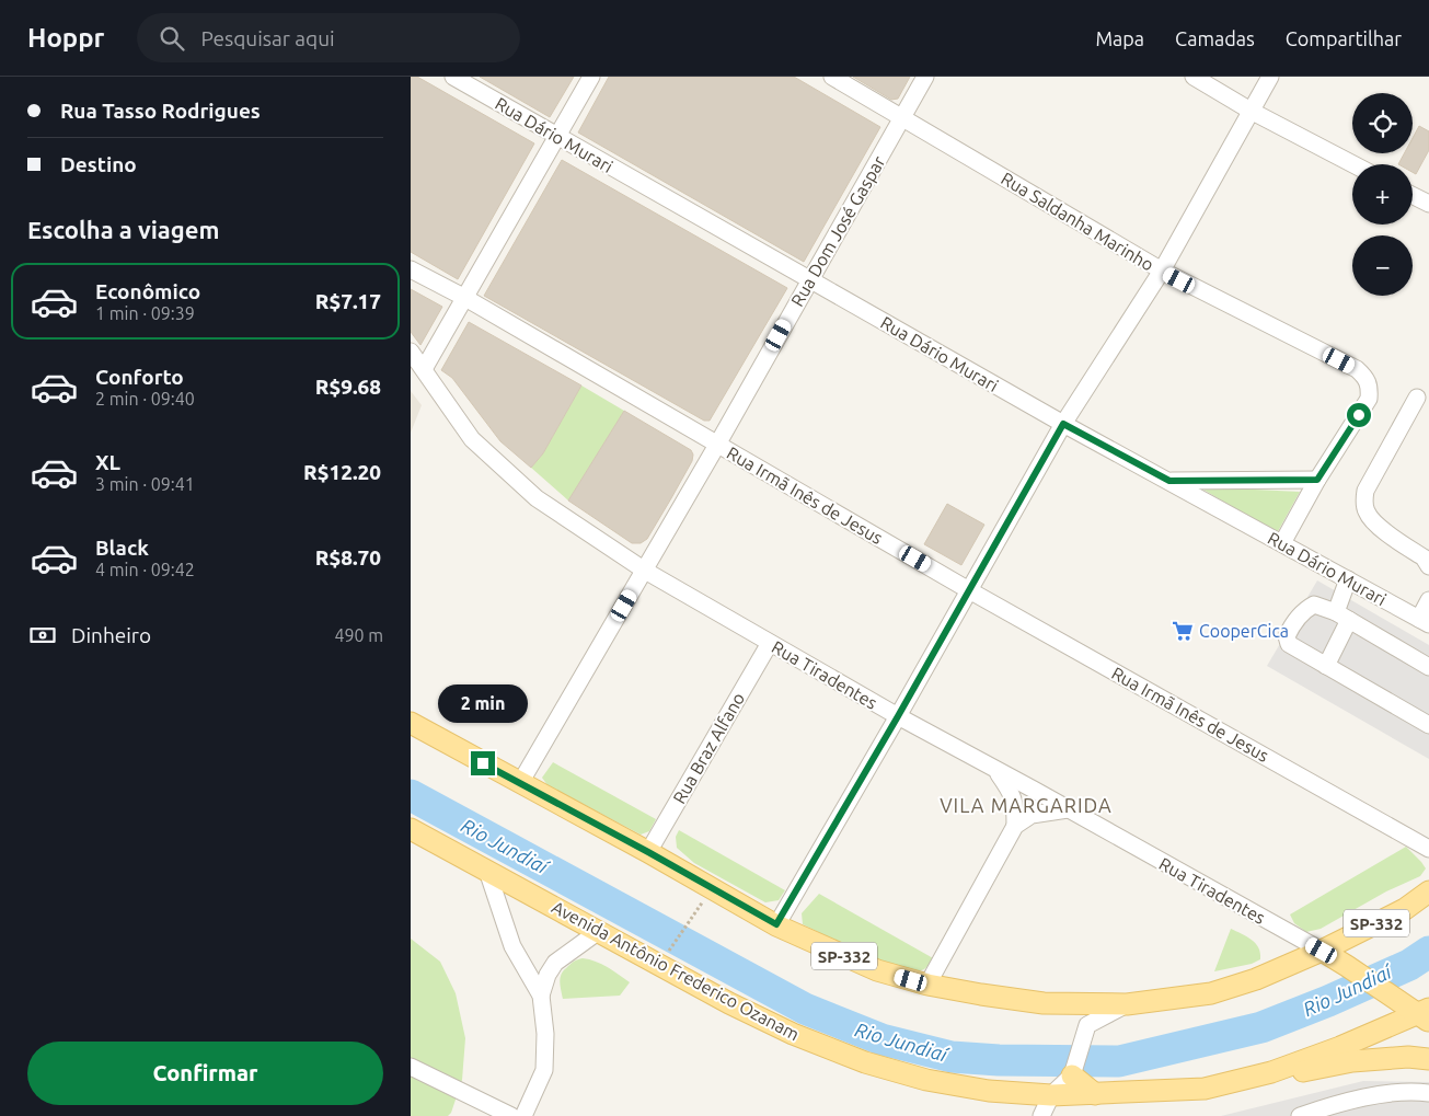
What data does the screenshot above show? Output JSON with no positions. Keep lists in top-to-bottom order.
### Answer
{
  "streets": {
    "main road": ["Rua Tiradentes", "SP-332", "Avenida Antônio Frederico Ozanam"],
    "street": [
      "Rua Dário Murari",
      "Rua Saldanha Marinho",
      "Rua Dom José Gaspar",
      "Rua Irmã Inês de Jesus",
      "Rua Braz Alfano"
    ]
  },
  "crossings": [
    ["Rua Dário Murari", "Rua Dom José Gaspar"],
    ["Rua Saldanha Marinho", "Rua Dom José Gaspar"],
    ["Rua Dom José Gaspar", "Rua Irmã Inês de Jesus"],
    ["Rua Dom José Gaspar", "Rua Tiradentes"],
    ["Rua Dom José Gaspar", "SP-332"],
    ["Rua Tiradentes", "Rua Braz Alfano"],
    ["Rua Tiradentes", "SP-332"],
    ["Rua Tiradentes", "Avenida Antônio Frederico Ozanam"],
    ["Rua Braz Alfano", "SP-332"]
  ],
  "districts": ["VILA MARGARIDA"],
  "water": ["Rio Jundiaí"],
  "places": {
    "supermarket": ["CooperCica"]
  },
  "page": {
    "header": "Hoppr",
    "search": "Pesquisar aqui",
    "nav": ["Mapa", "Camadas", "Compartilhar"],
    "banner": ["Rua Tasso Rodrigues", "Destino"],
    "map_buttons": ["+", "−"],
    "heading": "Escolha a viagem",
    "list": [
      {
        "name": "Econômico",
        "note": "1 min · 09:39",
        "value": "R$7.17"
      },
      {
        "name": "Conforto",
        "note": "2 min · 09:40",
        "value": "R$9.68"
      },
      {
        "name": "XL",
        "note": "3 min · 09:41",
        "value": "R$12.20"
      },
      {
        "name": "Black",
        "note": "4 min · 09:42",
        "value": "R$8.70"
      }
    ],
    "pay": ["Dinheiro", "490 m"],
    "bubble": "2 min",
    "buttons": "Confirmar"
  }
}
